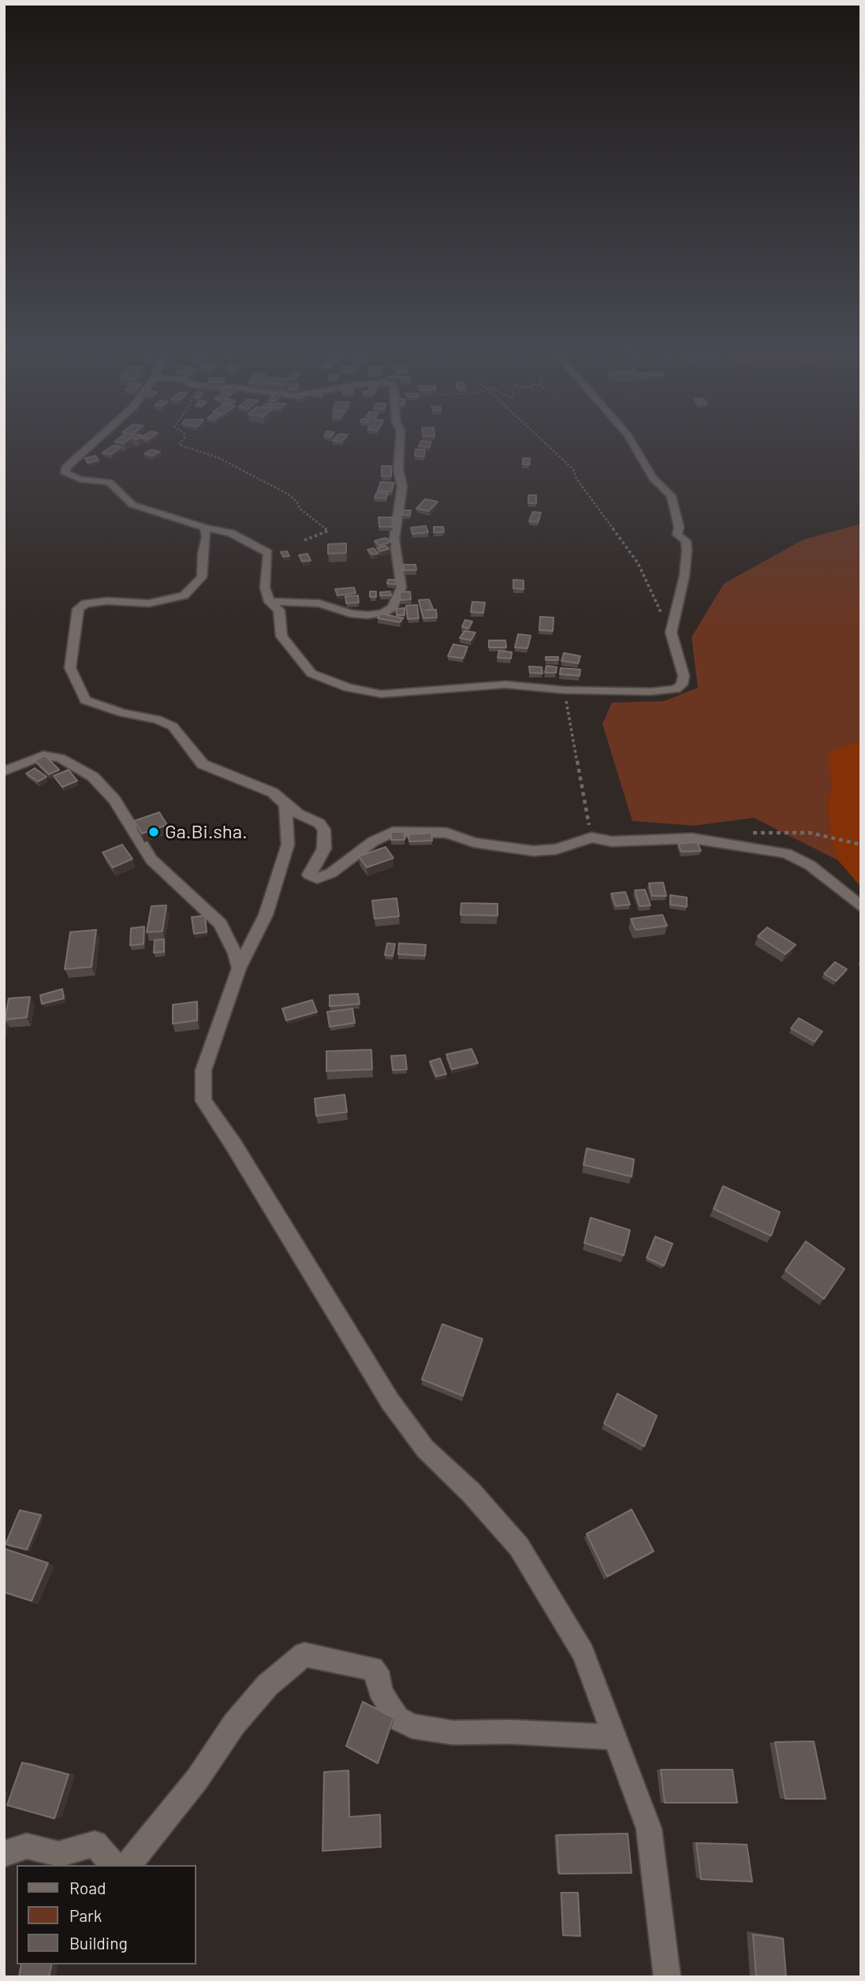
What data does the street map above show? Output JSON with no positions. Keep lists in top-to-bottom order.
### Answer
{
  "places": ["Ga.Bi.sha."],
  "legend": ["Road", "Park", "Building"]
}
